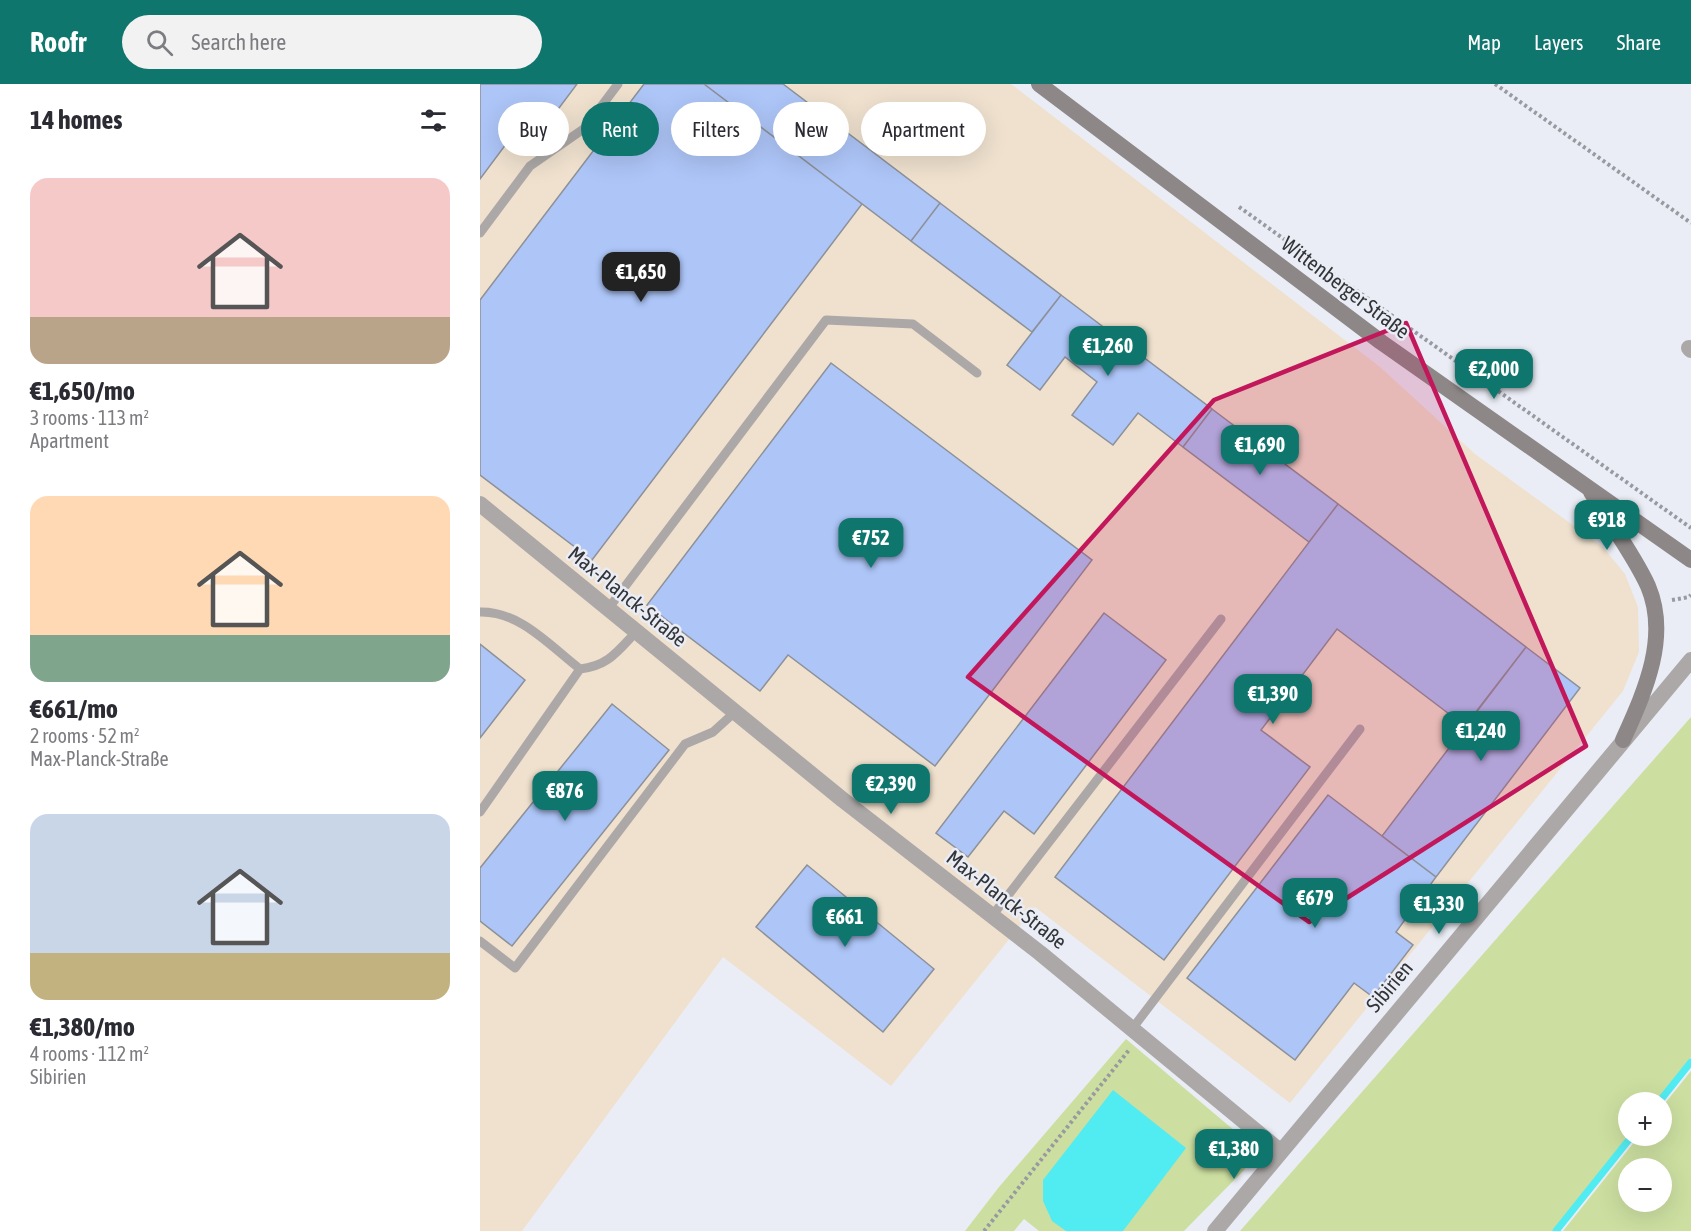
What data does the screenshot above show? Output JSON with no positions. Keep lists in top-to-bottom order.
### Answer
{
  "streets": {
    "main road": ["Wittenberger Straße"],
    "street": ["Max-Planck-Straße", "Sibirien"]
  },
  "crossings": [
    ["Max-Planck-Straße", "Sibirien"]
  ],
  "page": {
    "header": "Roofr",
    "search": "Search here",
    "nav": ["Map", "Layers", "Share"],
    "heading": "14 homes",
    "chip": [
      "Buy",
      "Rent",
      "Filters",
      "New",
      "Apartment"
    ],
    "list": [
      {
        "name": "€1,650/mo",
        "note": "3 rooms · 113 m² · Apartment"
      },
      {
        "name": "€661/mo",
        "note": "2 rooms · 52 m² · Max-Planck-Straße"
      },
      {
        "name": "€1,380/mo",
        "note": "4 rooms · 112 m² · Sibirien"
      }
    ],
    "price": [
      "€1,650",
      "€1,260",
      "€2,000",
      "€1,690",
      "€918",
      "€752",
      "€1,390",
      "€1,240",
      "€2,390",
      "€876",
      "€679",
      "€1,330",
      "€661",
      "€1,380"
    ],
    "map_buttons": ["+", "−"]
  }
}
